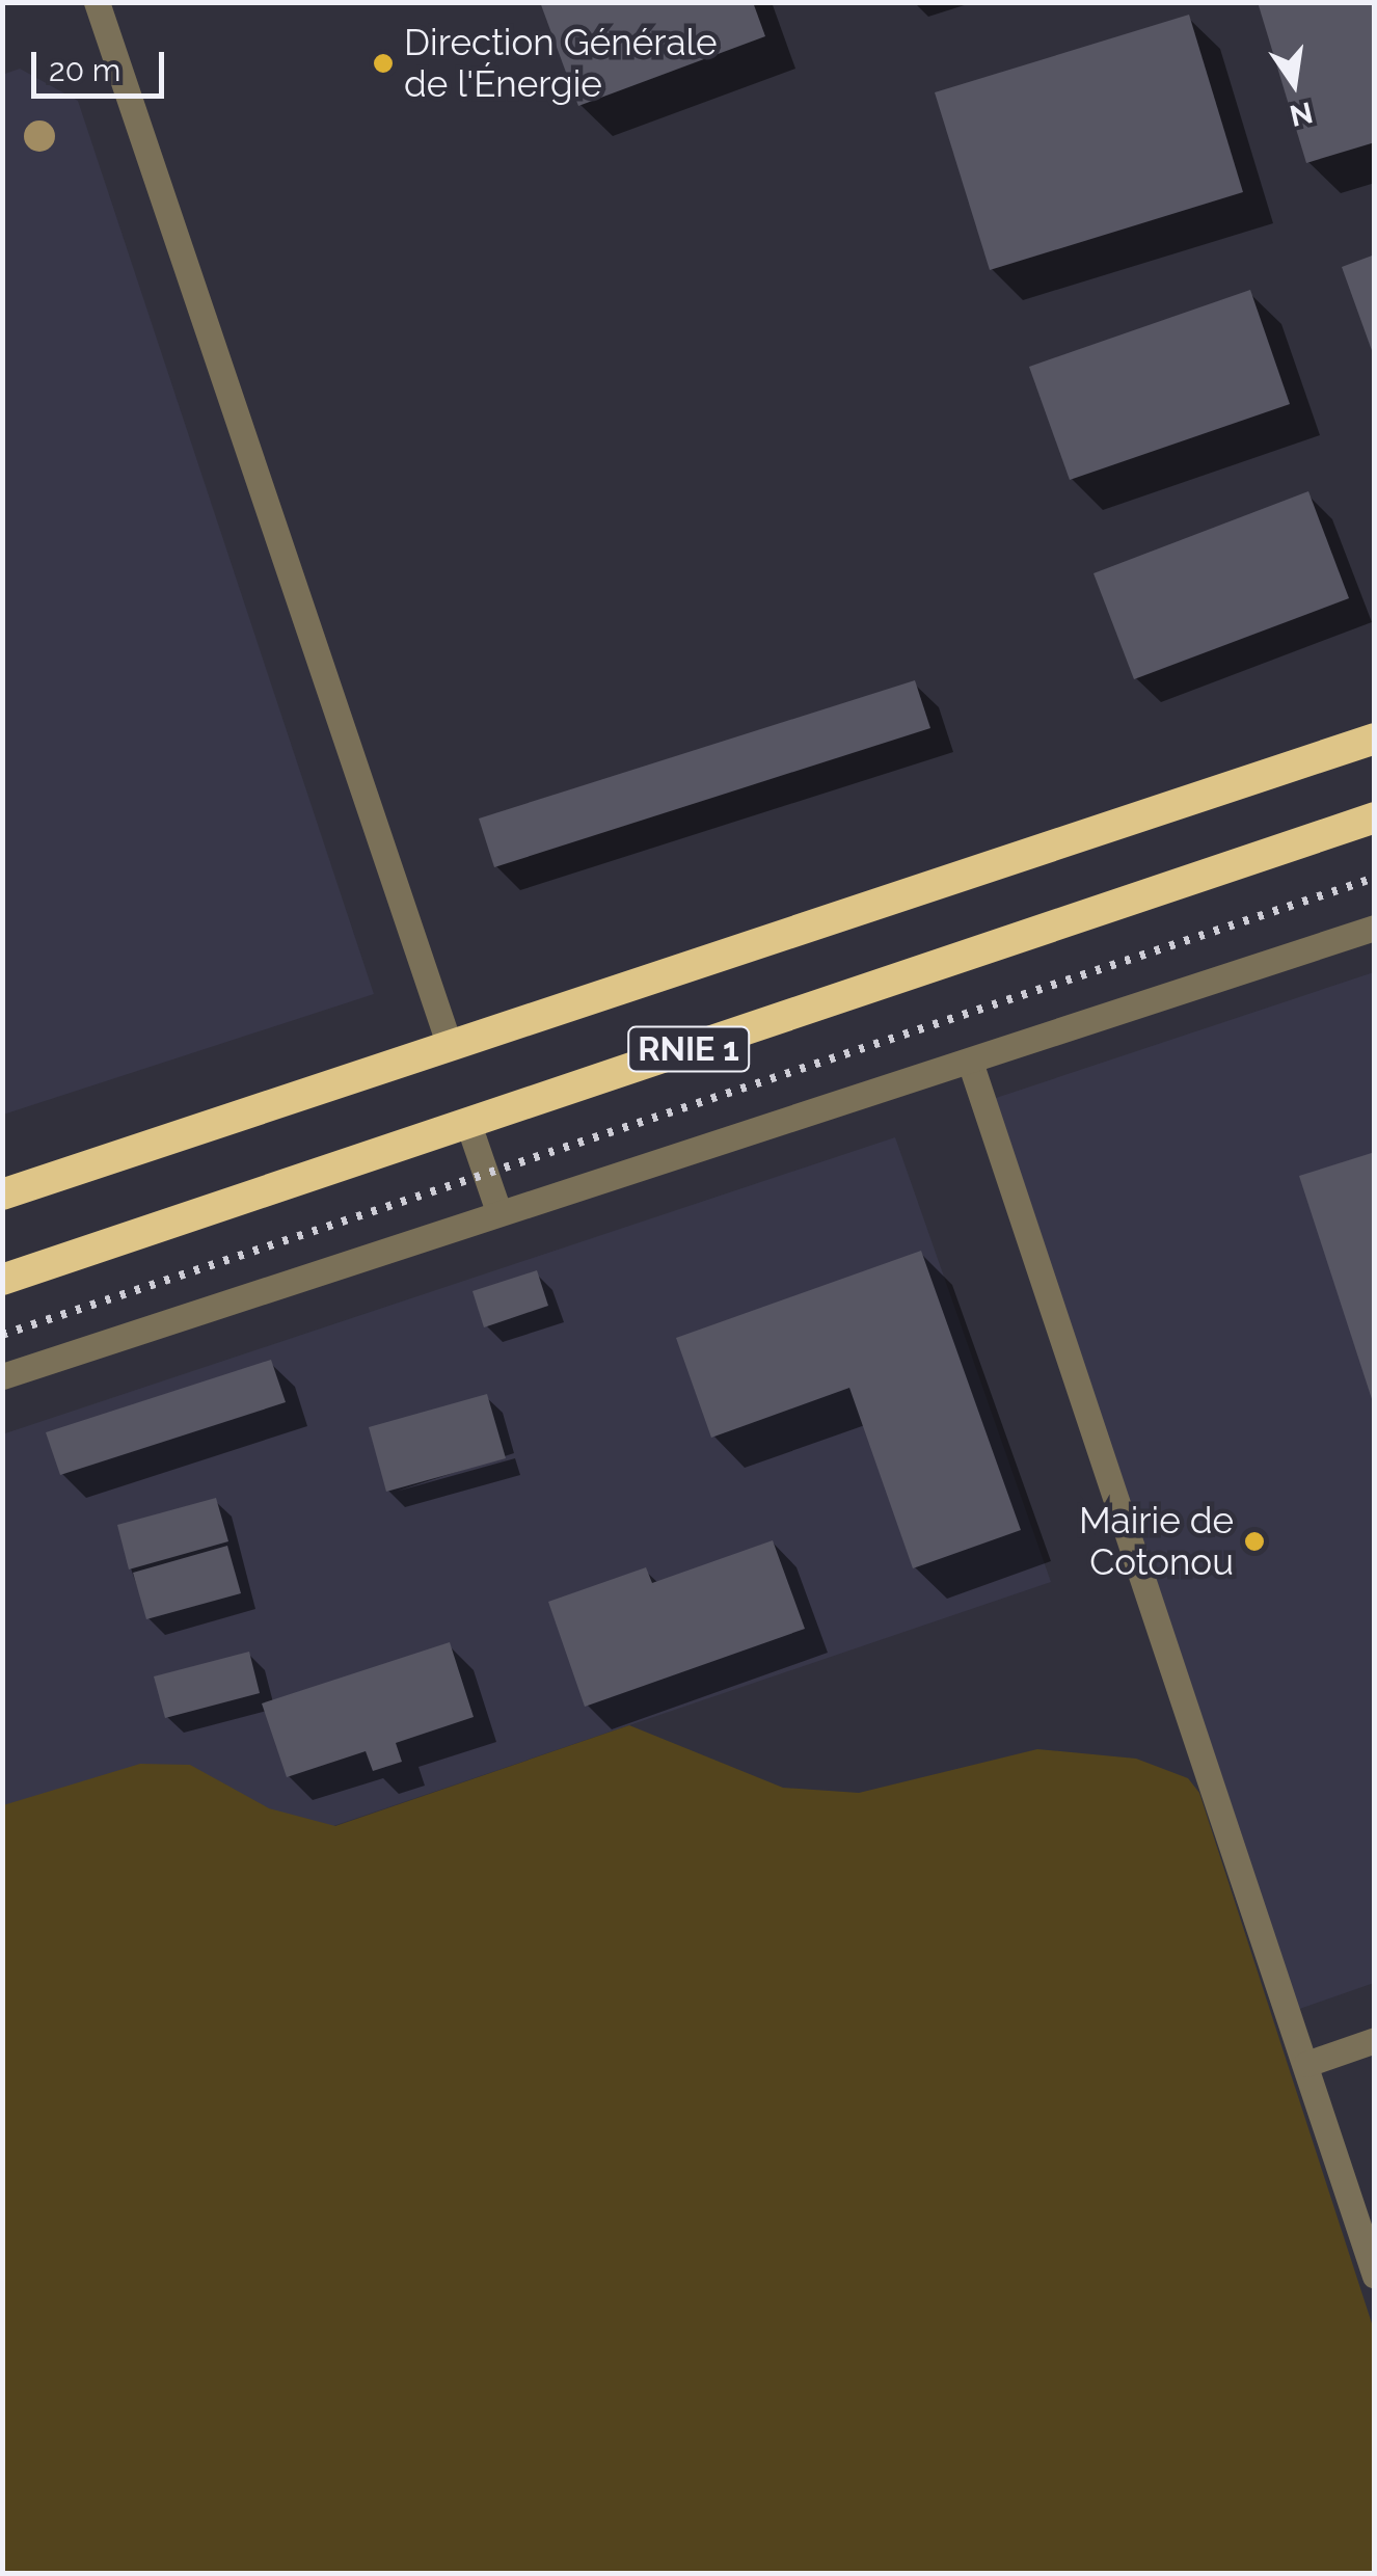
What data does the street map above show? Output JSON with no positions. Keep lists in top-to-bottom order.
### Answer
{
  "streets": {
    "highway": ["RNIE 1"]
  },
  "places": ["Direction Générale de l'Énergie", "Mairie de Cotonou"],
  "scale_bar": "20 m",
  "north": "bottom"
}
